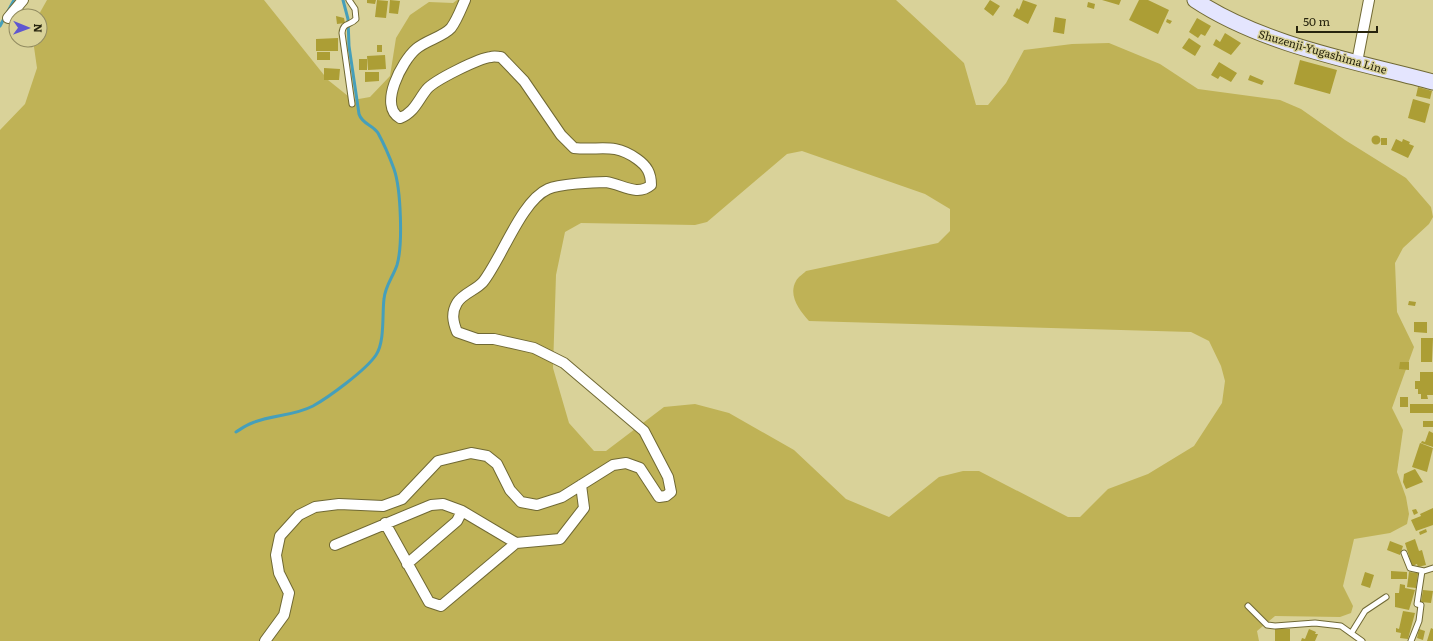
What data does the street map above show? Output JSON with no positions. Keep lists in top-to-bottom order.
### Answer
{
  "streets": {
    "main road": ["Shuzenji-Yugashima Line"]
  },
  "scale_bar": "50 m",
  "north": "right"
}
